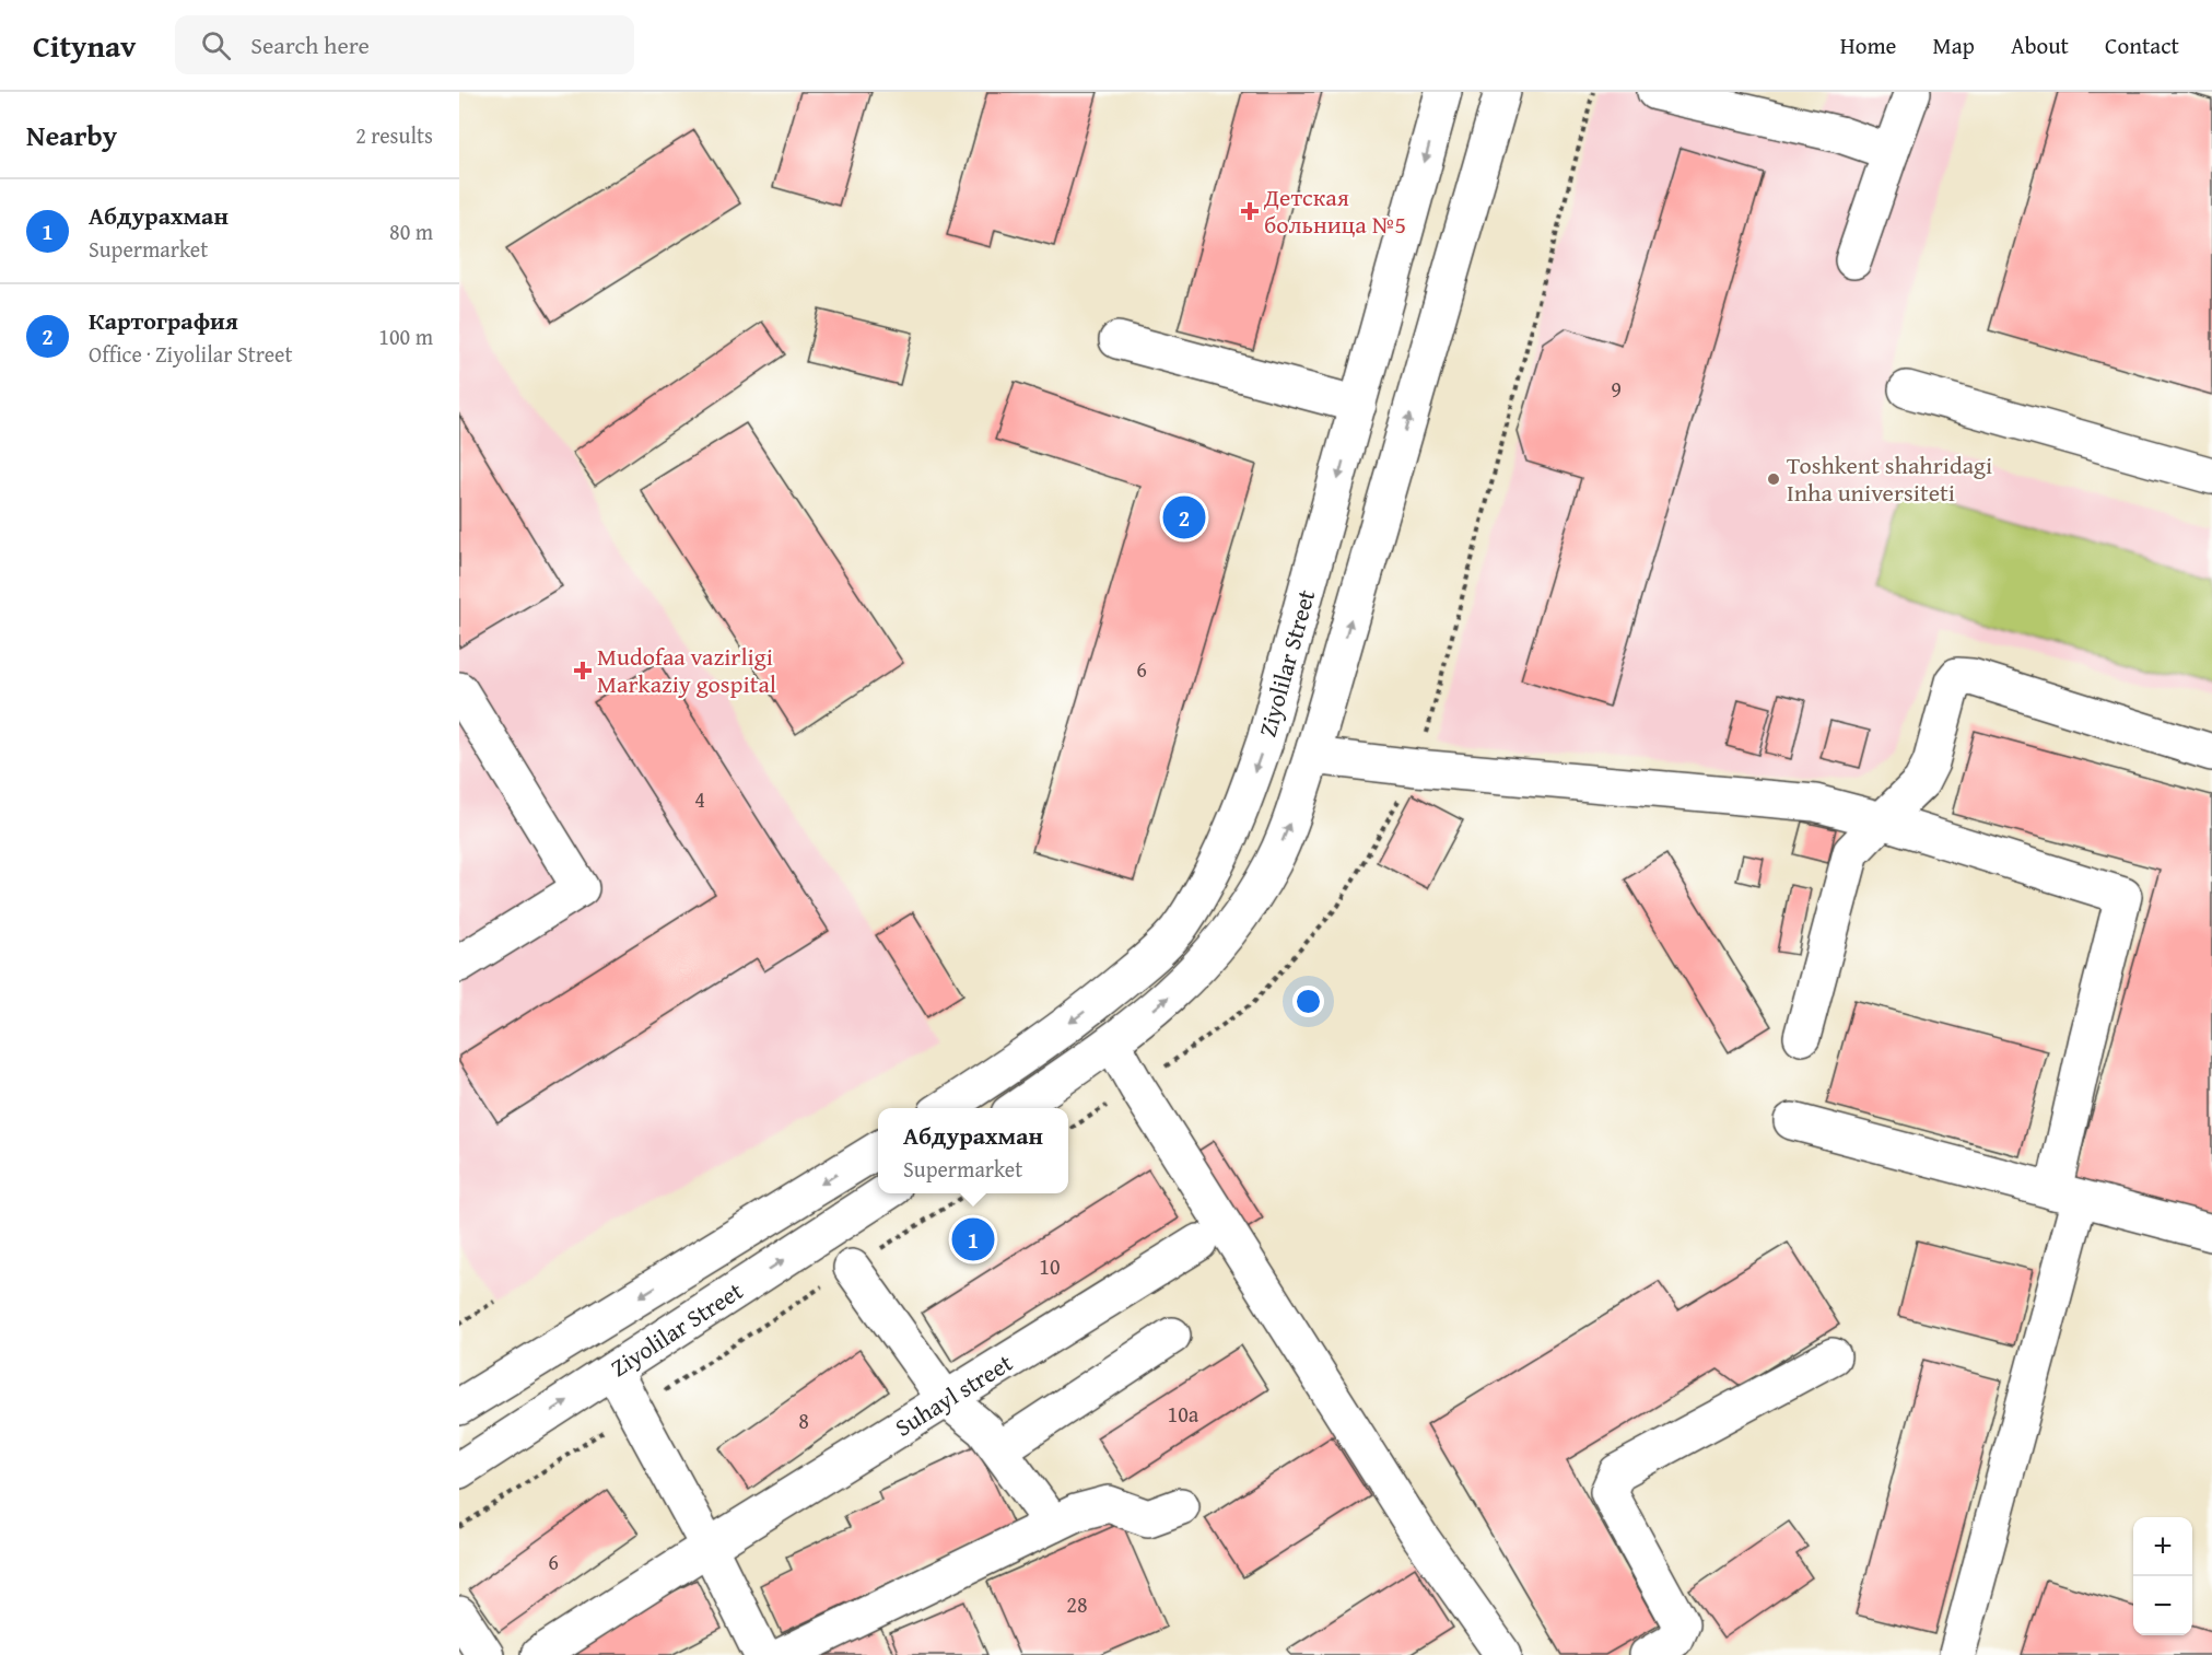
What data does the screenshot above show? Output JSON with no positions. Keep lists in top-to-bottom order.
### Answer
{
  "streets": {
    "main road": ["Ziyolilar Street", "Suhayl street"]
  },
  "places": {
    "health": ["Детская больница №5", "Mudofaa vazirligi Markaziy gospital"],
    "other": ["Toshkent shahridagi Inha universiteti"]
  },
  "house_numbers": [
    "9",
    "6",
    "4",
    "10",
    "10а",
    "8",
    "6",
    "28"
  ],
  "page": {
    "header": "Citynav",
    "search": "Search here",
    "nav": [
      "Home",
      "Map",
      "About",
      "Contact"
    ],
    "heading": ["Nearby", "2 results"],
    "list": [
      {
        "mark": "1",
        "name": "Абдурахман",
        "note": "Supermarket",
        "value": "80 m"
      },
      {
        "mark": "2",
        "name": "Картография",
        "note": "Office · Ziyolilar Street",
        "value": "100 m"
      }
    ],
    "pins": ["2", "1"],
    "popup": ["Абдурахман", "Supermarket"],
    "map_buttons": ["+", "−"]
  }
}
